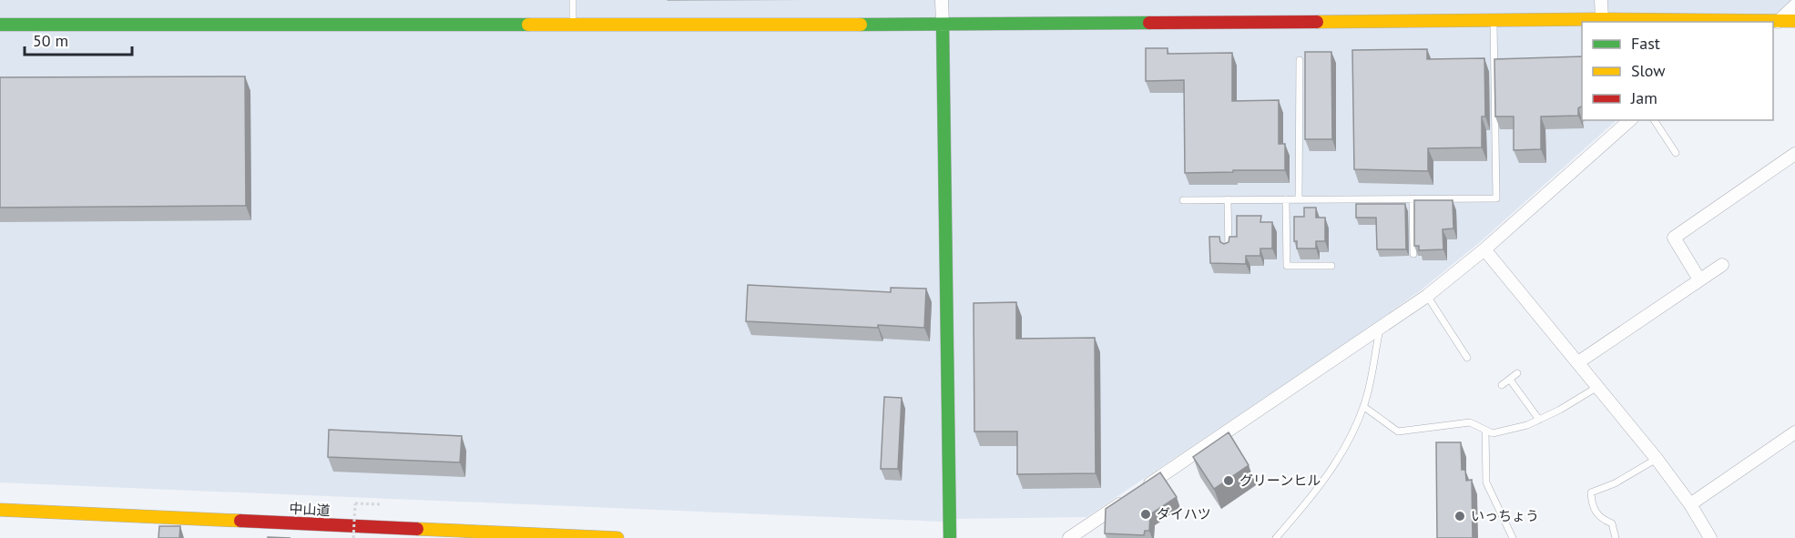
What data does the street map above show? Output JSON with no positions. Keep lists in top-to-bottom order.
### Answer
{
  "streets": {
    "main road": ["中山道"]
  },
  "places": ["グリーンヒル", "ダイハツ", "いっちょう"],
  "legend": ["Fast", "Slow", "Jam"],
  "scale_bar": "50 m"
}
